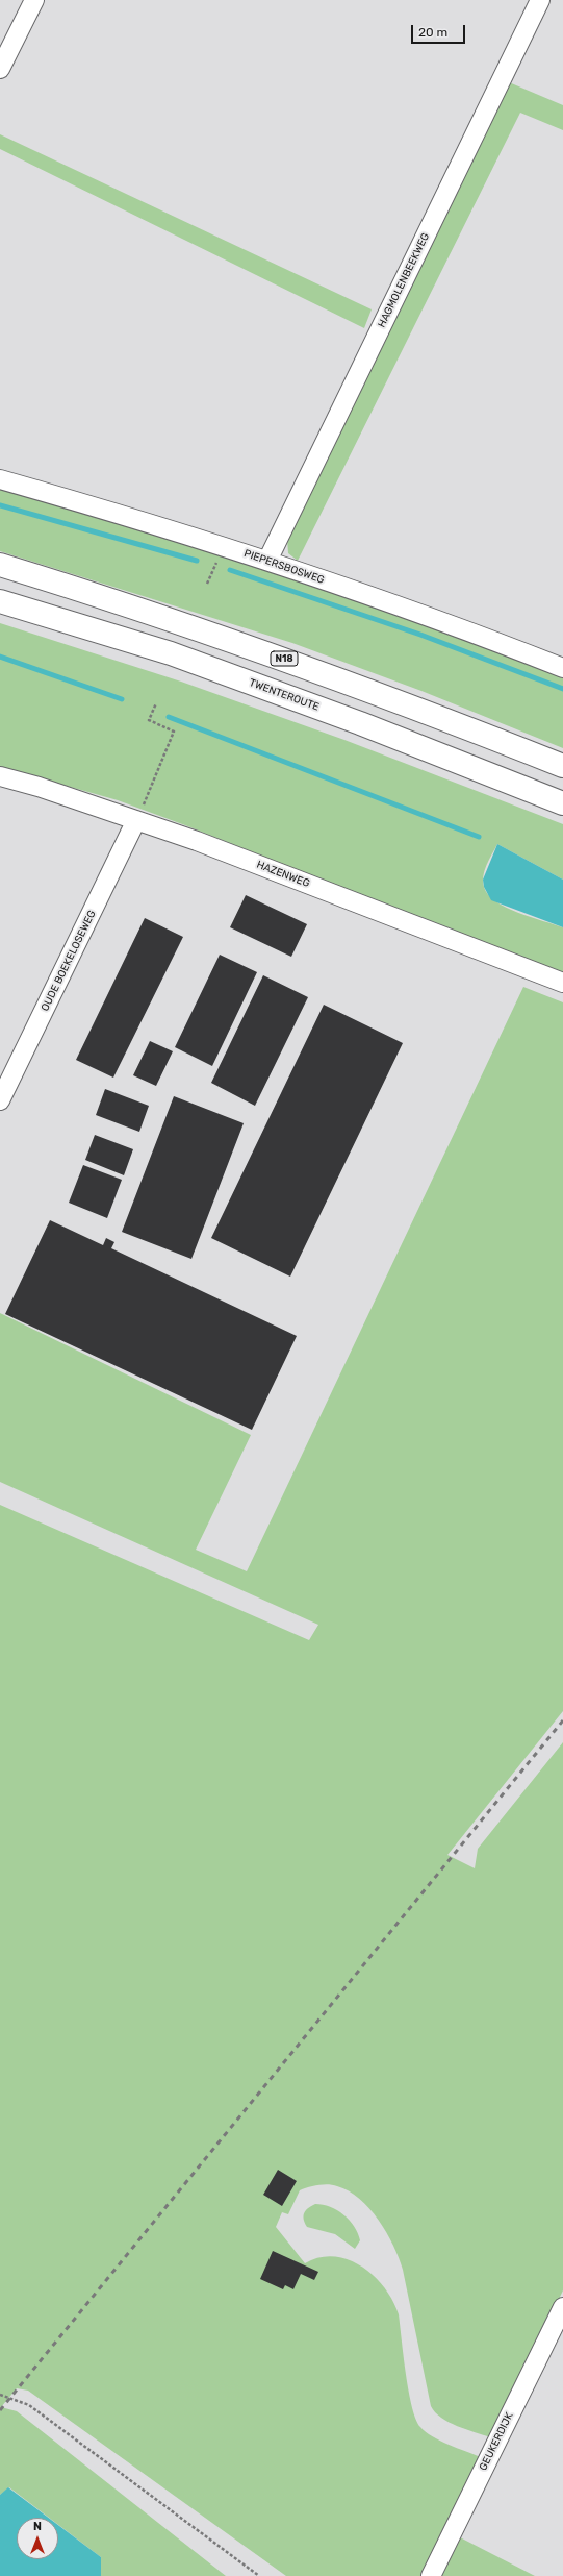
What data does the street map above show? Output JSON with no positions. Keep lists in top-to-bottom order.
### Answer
{
  "streets": {
    "highway": ["N18", "TWENTEROUTE"],
    "street": [
      "HAGMOLENBEEKWEG",
      "PIEPERSBOSWEG",
      "HAZENWEG",
      "OUDE BOEKELOSEWEG",
      "GEUKERDIJK"
    ]
  },
  "crossings": [
    ["HAGMOLENBEEKWEG", "PIEPERSBOSWEG"],
    ["HAZENWEG", "OUDE BOEKELOSEWEG"]
  ],
  "scale_bar": "20 m",
  "north": "top"
}
